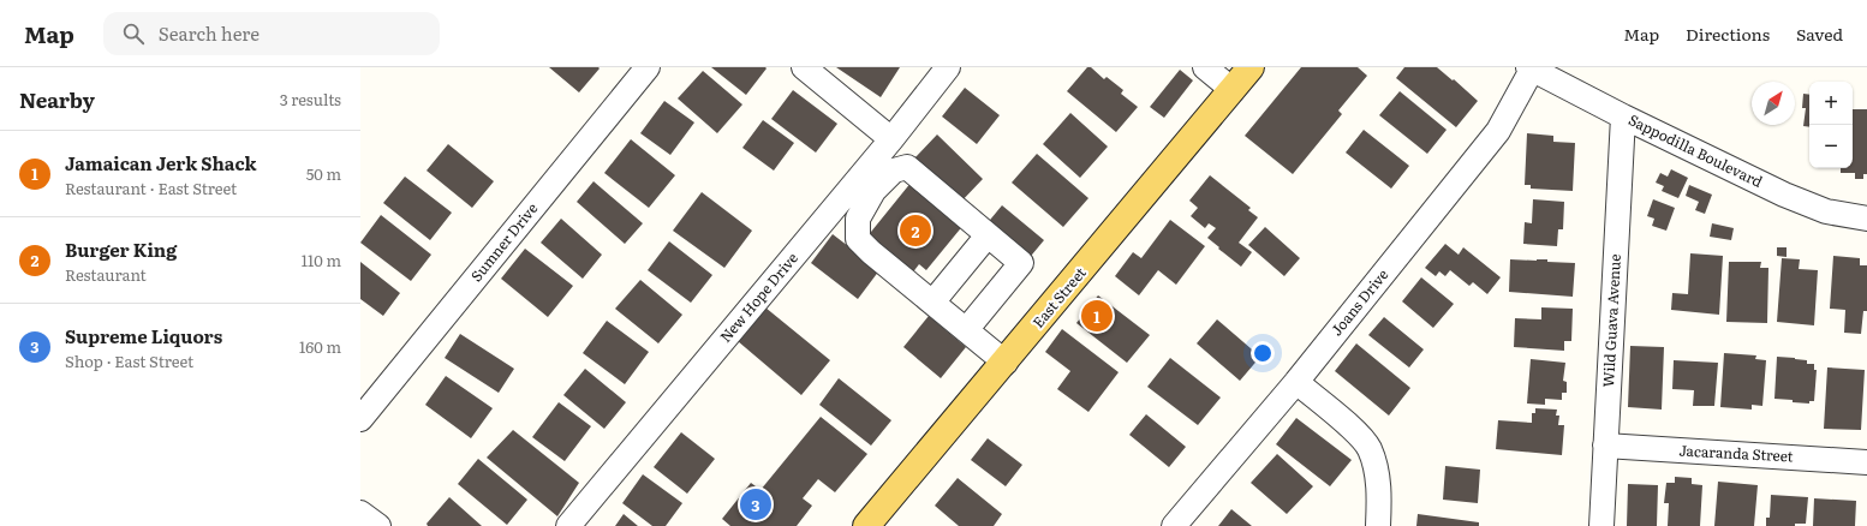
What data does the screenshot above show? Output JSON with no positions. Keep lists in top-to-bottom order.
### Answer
{
  "streets": {
    "main road": ["East Street"],
    "street": [
      "Sappodilla Boulevard",
      "Sumner Drive",
      "New Hope Drive",
      "Joans Drive",
      "Wild Guava Avenue",
      "Jacaranda Street"
    ]
  },
  "crossings": [
    ["Sappodilla Boulevard", "Joans Drive"],
    ["Sappodilla Boulevard", "Wild Guava Avenue"],
    ["Wild Guava Avenue", "Jacaranda Street"]
  ],
  "north": "top right",
  "page": {
    "header": "Map",
    "search": "Search here",
    "nav": ["Map", "Directions", "Saved"],
    "heading": ["Nearby", "3 results"],
    "map_buttons": ["+", "−"],
    "list": [
      {
        "mark": "1",
        "name": "Jamaican Jerk Shack",
        "note": "Restaurant · East Street",
        "value": "50 m"
      },
      {
        "mark": "2",
        "name": "Burger King",
        "note": "Restaurant",
        "value": "110 m"
      },
      {
        "mark": "3",
        "name": "Supreme Liquors",
        "note": "Shop · East Street",
        "value": "160 m"
      }
    ],
    "pins": ["2", "1", "3"]
  }
}
